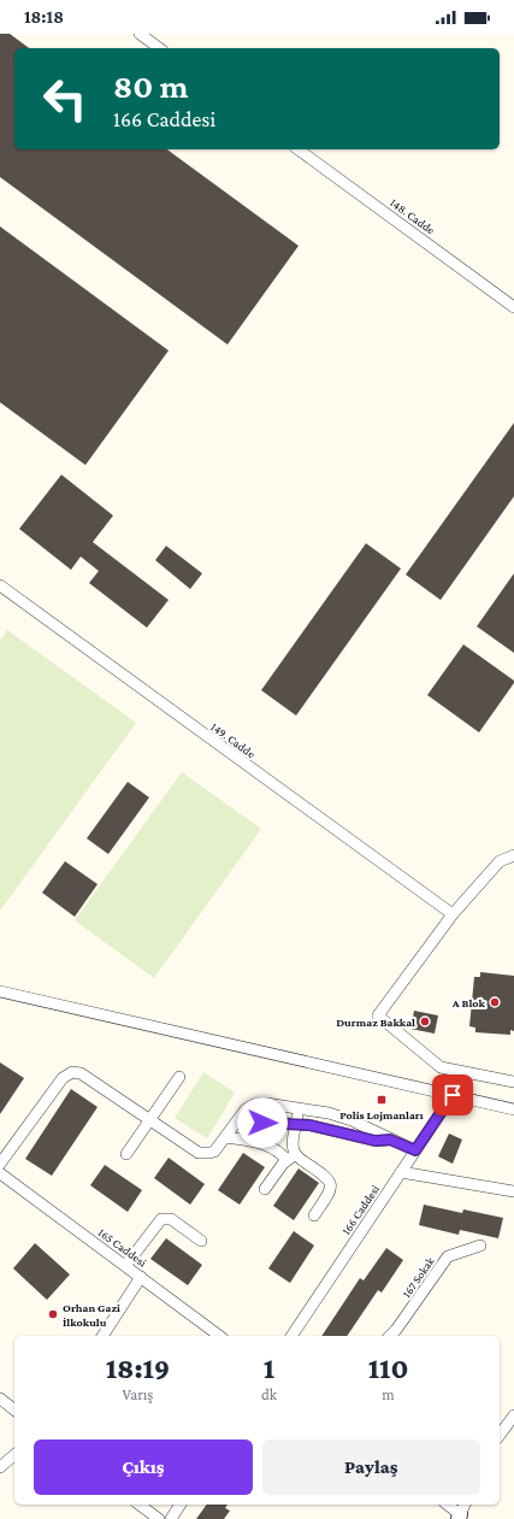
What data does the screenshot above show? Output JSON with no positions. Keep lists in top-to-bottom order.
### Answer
{
  "streets": {
    "street": [
      "148. Cadde",
      "149. Cadde",
      "166 Caddesi",
      "165 Caddesi",
      "167 Sokak"
    ]
  },
  "places": {
    "other": ["A Blok", "Durmaz Bakkal", "Orhan Gazi İlkokulu"],
    "transit": ["Polis Lojmanları"]
  },
  "page": {
    "status": "18:18",
    "turn": ["80 m", "166 Caddesi"],
    "eta": [
      "18:19",
      "Varış",
      "1",
      "dk",
      "110",
      "m"
    ],
    "buttons": ["Çıkış", "Paylaş"]
  }
}
